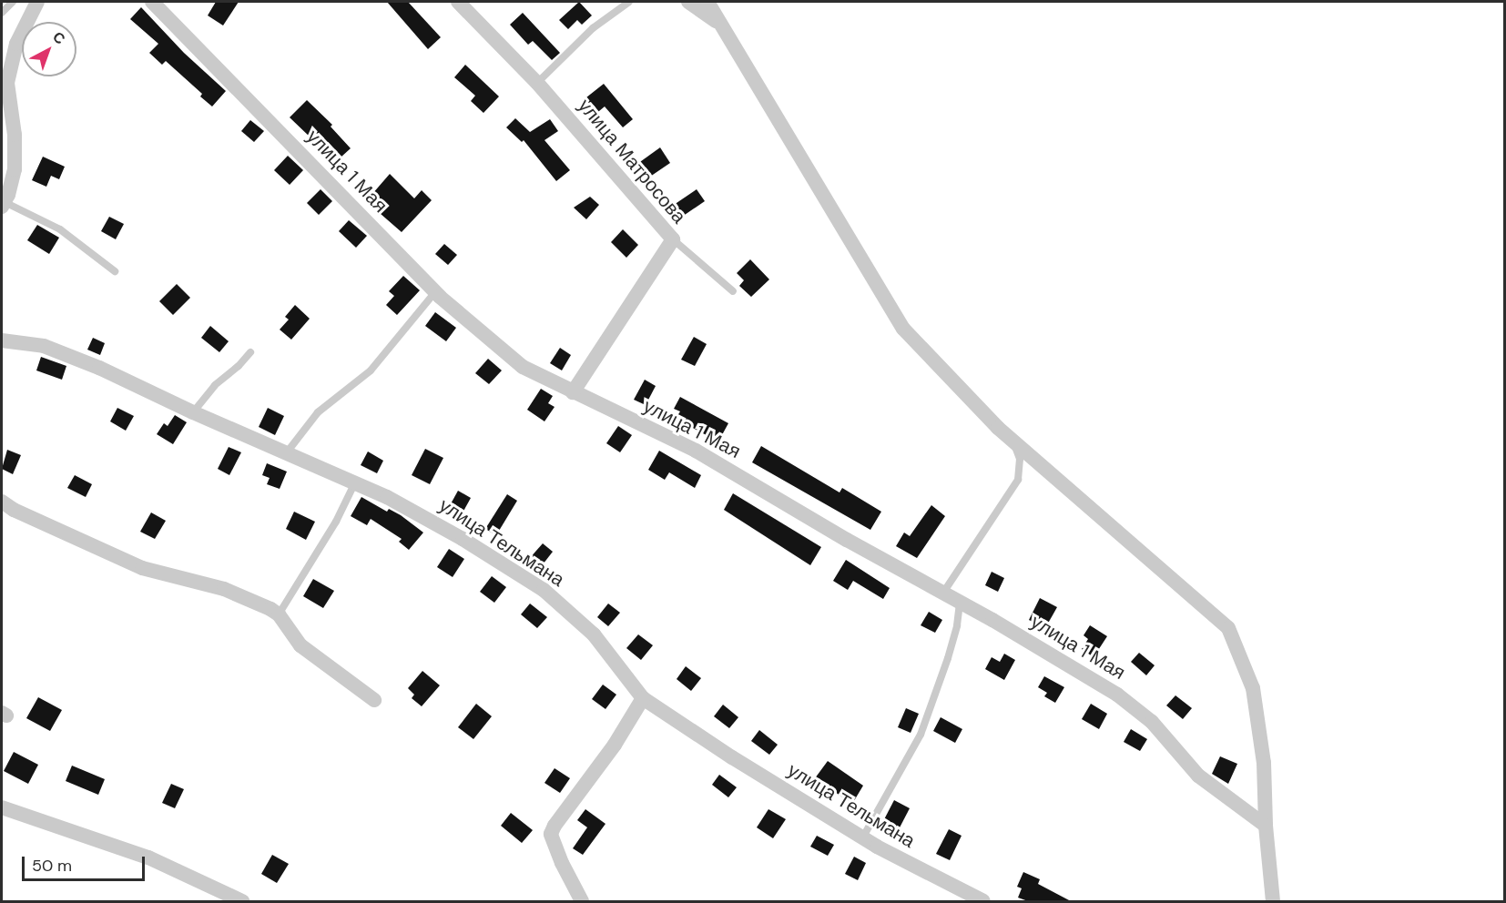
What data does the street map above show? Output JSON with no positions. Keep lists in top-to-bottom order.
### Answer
{
  "streets": {
    "street": ["улица Матросова", "улица 1 Мая", "улица Тельмана"]
  },
  "crossings": [
    ["улица Матросова", "улица 1 Мая"]
  ],
  "scale_bar": "50 m",
  "north": "top right"
}
